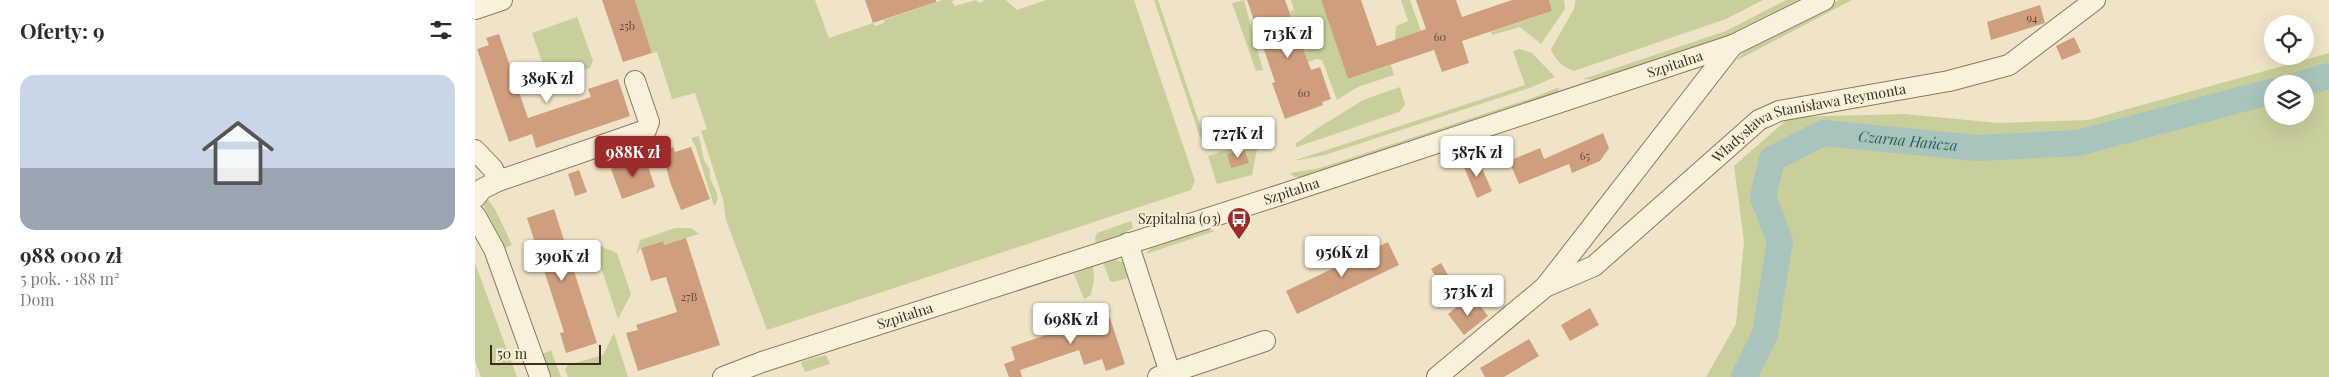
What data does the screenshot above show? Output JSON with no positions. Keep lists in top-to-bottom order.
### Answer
{
  "streets": {
    "street": ["Szpitalna", "Władysława Stanisława Reymonta"]
  },
  "crossings": [
    ["Szpitalna", "Władysława Stanisława Reymonta"]
  ],
  "water": ["Czarna Hańcza"],
  "places": {
    "bus stop": ["Szpitalna (03)"]
  },
  "house_numbers": [
    "94",
    "25b",
    "60",
    "60",
    "65",
    "27B"
  ],
  "scale_bar": "50 m",
  "page": {
    "heading": "Oferty: 9",
    "price": [
      "713K zł",
      "389K zł",
      "727K zł",
      "988K zł",
      "587K zł",
      "956K zł",
      "390K zł",
      "373K zł",
      "698K zł"
    ],
    "list": [
      {
        "name": "988 000 zł",
        "note": "5 pok. · 188 m² · Dom"
      }
    ],
    "scale": "50 m"
  }
}
